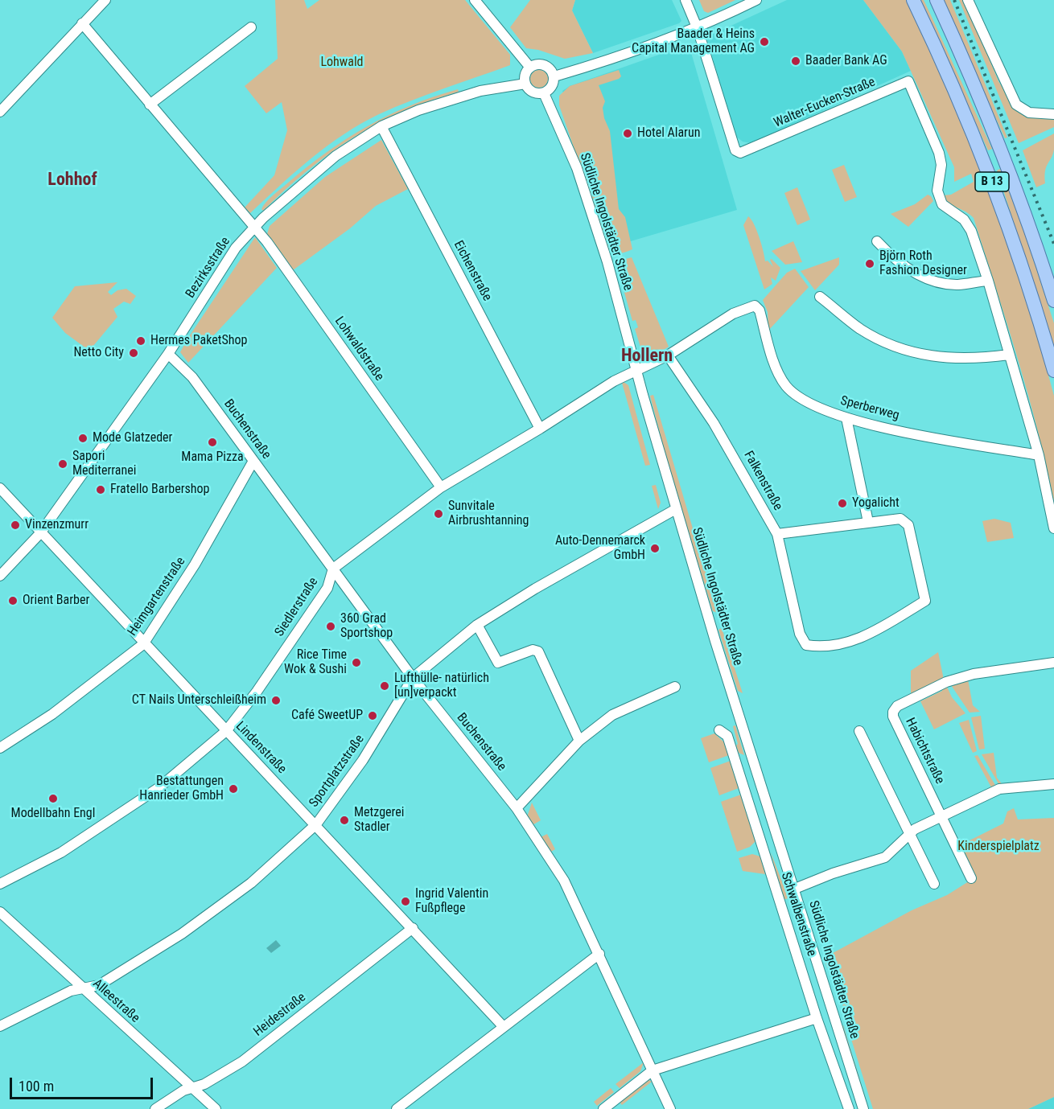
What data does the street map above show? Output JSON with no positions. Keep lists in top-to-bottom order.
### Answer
{
  "streets": {
    "main road": ["B 13"],
    "street": [
      "Walter-Eucken-Straße",
      "Südliche Ingolstädter Straße",
      "Bezirksstraße",
      "Eichenstraße",
      "Lohwaldstraße",
      "Sperberweg",
      "Buchenstraße",
      "Falkenstraße",
      "Heimgartenstraße",
      "Siedlerstraße",
      "Lindenstraße",
      "Habichtstraße",
      "Sportplatzstraße",
      "Schwalbenstraße",
      "Alleestraße",
      "Heidestraße"
    ]
  },
  "crossings": [
    ["Walter-Eucken-Straße", "Sperberweg"],
    ["Südliche Ingolstädter Straße", "Bezirksstraße"],
    ["Südliche Ingolstädter Straße", "Siedlerstraße"],
    ["Südliche Ingolstädter Straße", "Sportplatzstraße"],
    ["Bezirksstraße", "Eichenstraße"],
    ["Bezirksstraße", "Lohwaldstraße"],
    ["Bezirksstraße", "Buchenstraße"],
    ["Bezirksstraße", "Lindenstraße"],
    ["Eichenstraße", "Siedlerstraße"],
    ["Lohwaldstraße", "Siedlerstraße"],
    ["Sperberweg", "Siedlerstraße"],
    ["Buchenstraße", "Heimgartenstraße"],
    ["Buchenstraße", "Siedlerstraße"],
    ["Buchenstraße", "Sportplatzstraße"],
    ["Falkenstraße", "Siedlerstraße"],
    ["Heimgartenstraße", "Lindenstraße"],
    ["Siedlerstraße", "Lindenstraße"],
    ["Lindenstraße", "Sportplatzstraße"],
    ["Lindenstraße", "Heidestraße"],
    ["Sportplatzstraße", "Alleestraße"],
    ["Alleestraße", "Heidestraße"]
  ],
  "districts": ["Lohhof", "Hollern"],
  "parks": ["Lohwald", "Kinderspielplatz"],
  "places": [
    "Baader & Heins Capital Management AG",
    "Baader Bank AG",
    "Hotel Alarun",
    "Björn Roth Fashion Designer",
    "Hermes PaketShop",
    "Netto City",
    "Mode Glatzeder",
    "Mama Pizza",
    "Sapori Mediterranei",
    "Fratello Barbershop",
    "Yogalicht",
    "Sunvitale Airbrushtanning",
    "Vinzenzmurr",
    "Auto-Dennemarck GmbH",
    "Orient Barber",
    "360 Grad Sportshop",
    "Rice Time Wok & Sushi",
    "Lufthülle- natürlich [un]verpackt",
    "CT Nails Unterschleißheim",
    "Café SweetUP",
    "Bestattungen Hanrieder GmbH",
    "Modellbahn Engl",
    "Metzgerei Stadler",
    "Ingrid Valentin Fußpflege"
  ],
  "scale_bar": "100 m"
}
